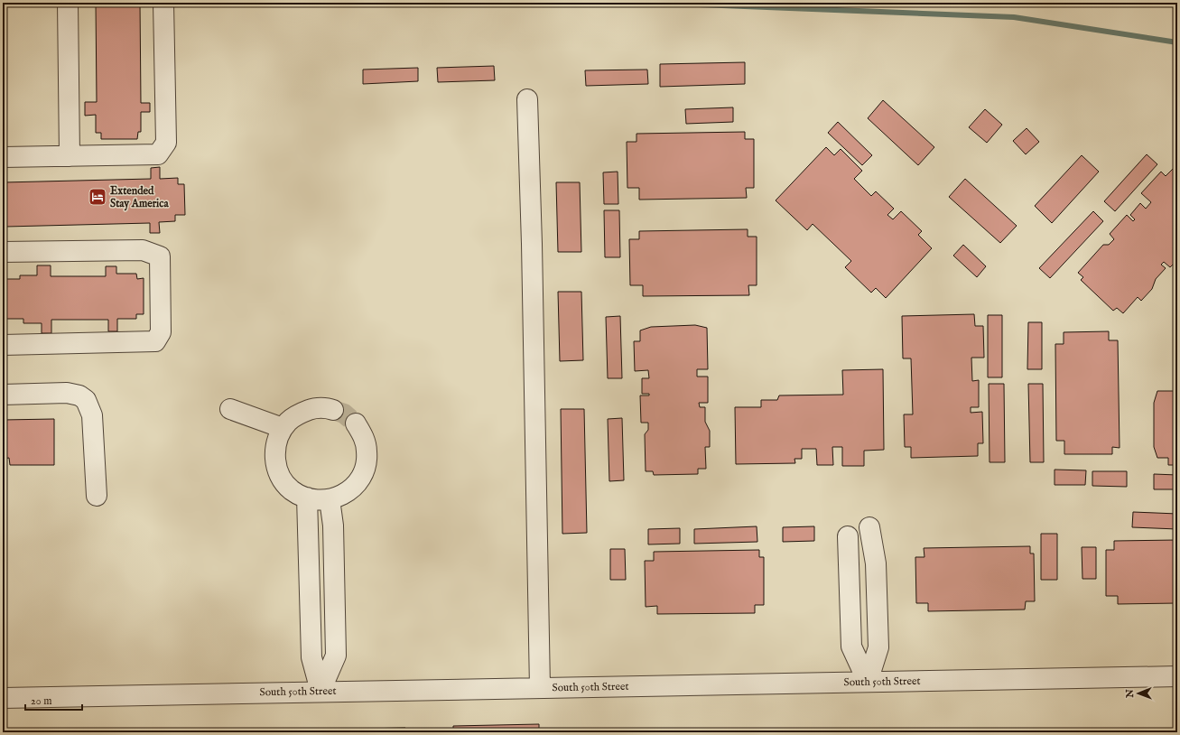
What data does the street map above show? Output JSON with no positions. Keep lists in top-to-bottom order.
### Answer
{
  "streets": {
    "street": ["South 50th Street"]
  },
  "places": {
    "hotel": ["Extended Stay America"]
  },
  "scale_bar": "20 m",
  "north": "left"
}
